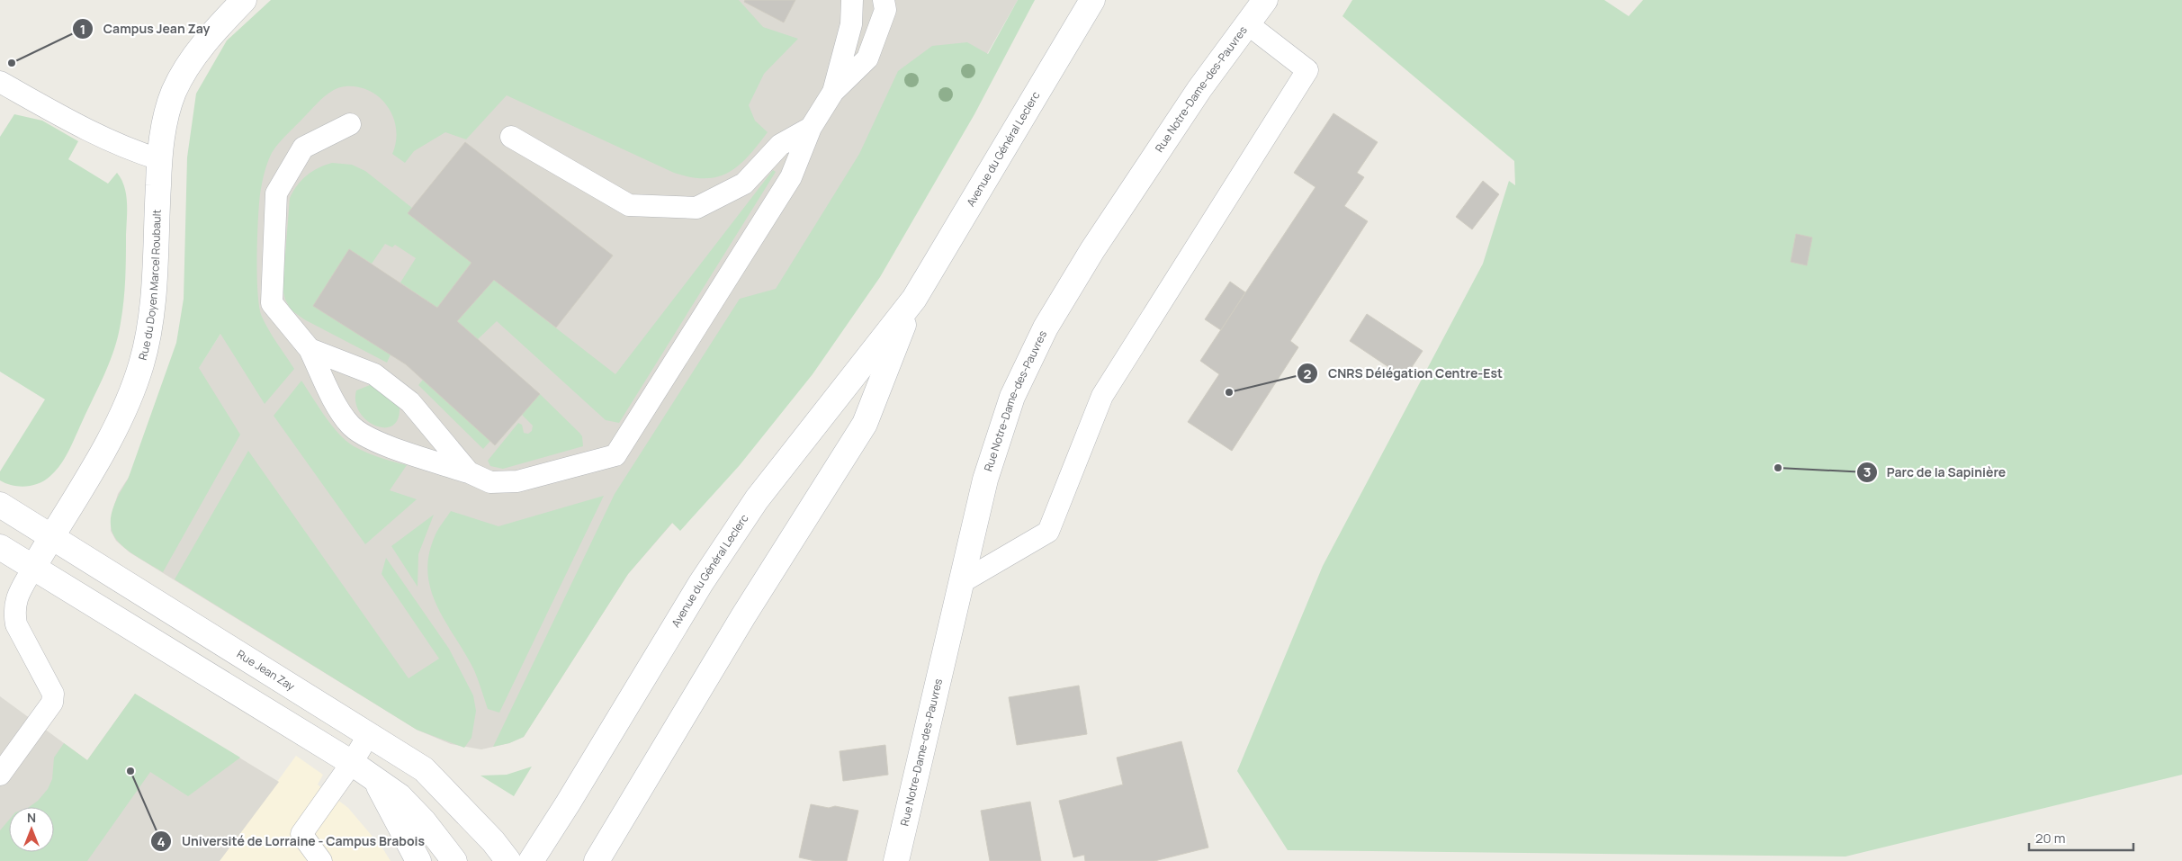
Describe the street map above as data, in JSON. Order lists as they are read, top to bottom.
{
  "streets": {
    "street": [
      "Rue Notre-Dame-des-Pauvres",
      "Avenue du Général Leclerc",
      "Rue du Doyen Marcel Roubault",
      "Rue Jean Zay"
    ]
  },
  "crossings": [
    ["Rue du Doyen Marcel Roubault", "Rue Jean Zay"]
  ],
  "places": [
    "Campus Jean Zay",
    "CNRS Délégation Centre-Est",
    "Parc de la Sapinière",
    "Université de Lorraine - Campus Brabois"
  ],
  "scale_bar": "20 m",
  "north": "top"
}
